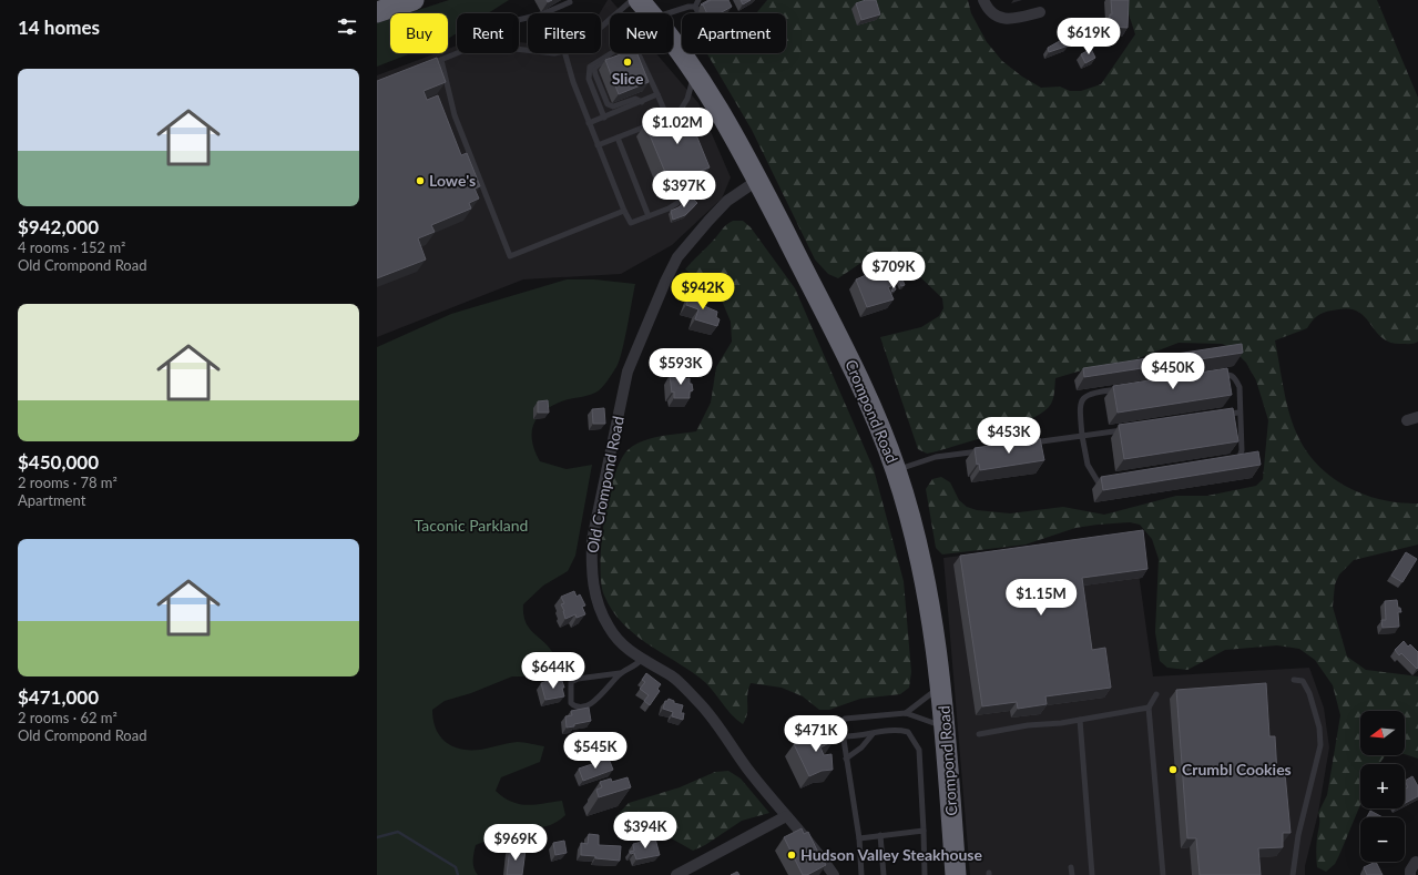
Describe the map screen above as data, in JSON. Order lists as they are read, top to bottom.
{
  "streets": {
    "highway": ["Crompond Road"],
    "street": ["Old Crompond Road"]
  },
  "crossings": [
    ["Crompond Road", "Old Crompond Road"]
  ],
  "parks": ["Taconic Parkland"],
  "places": [
    "Slice",
    "Lowe's",
    "Crumbl Cookies",
    "Hudson Valley Steakhouse"
  ],
  "north": "left",
  "page": {
    "heading": "14 homes",
    "chip": [
      "Buy",
      "Rent",
      "Filters",
      "New",
      "Apartment"
    ],
    "price": [
      "$619K",
      "$1.02M",
      "$397K",
      "$709K",
      "$942K",
      "$593K",
      "$450K",
      "$453K",
      "$1.15M",
      "$644K",
      "$471K",
      "$545K",
      "$394K",
      "$969K"
    ],
    "list": [
      {
        "name": "$942,000",
        "note": "4 rooms · 152 m² · Old Crompond Road"
      },
      {
        "name": "$450,000",
        "note": "2 rooms · 78 m² · Apartment"
      },
      {
        "name": "$471,000",
        "note": "2 rooms · 62 m² · Old Crompond Road"
      }
    ],
    "map_buttons": ["+", "−"]
  }
}
